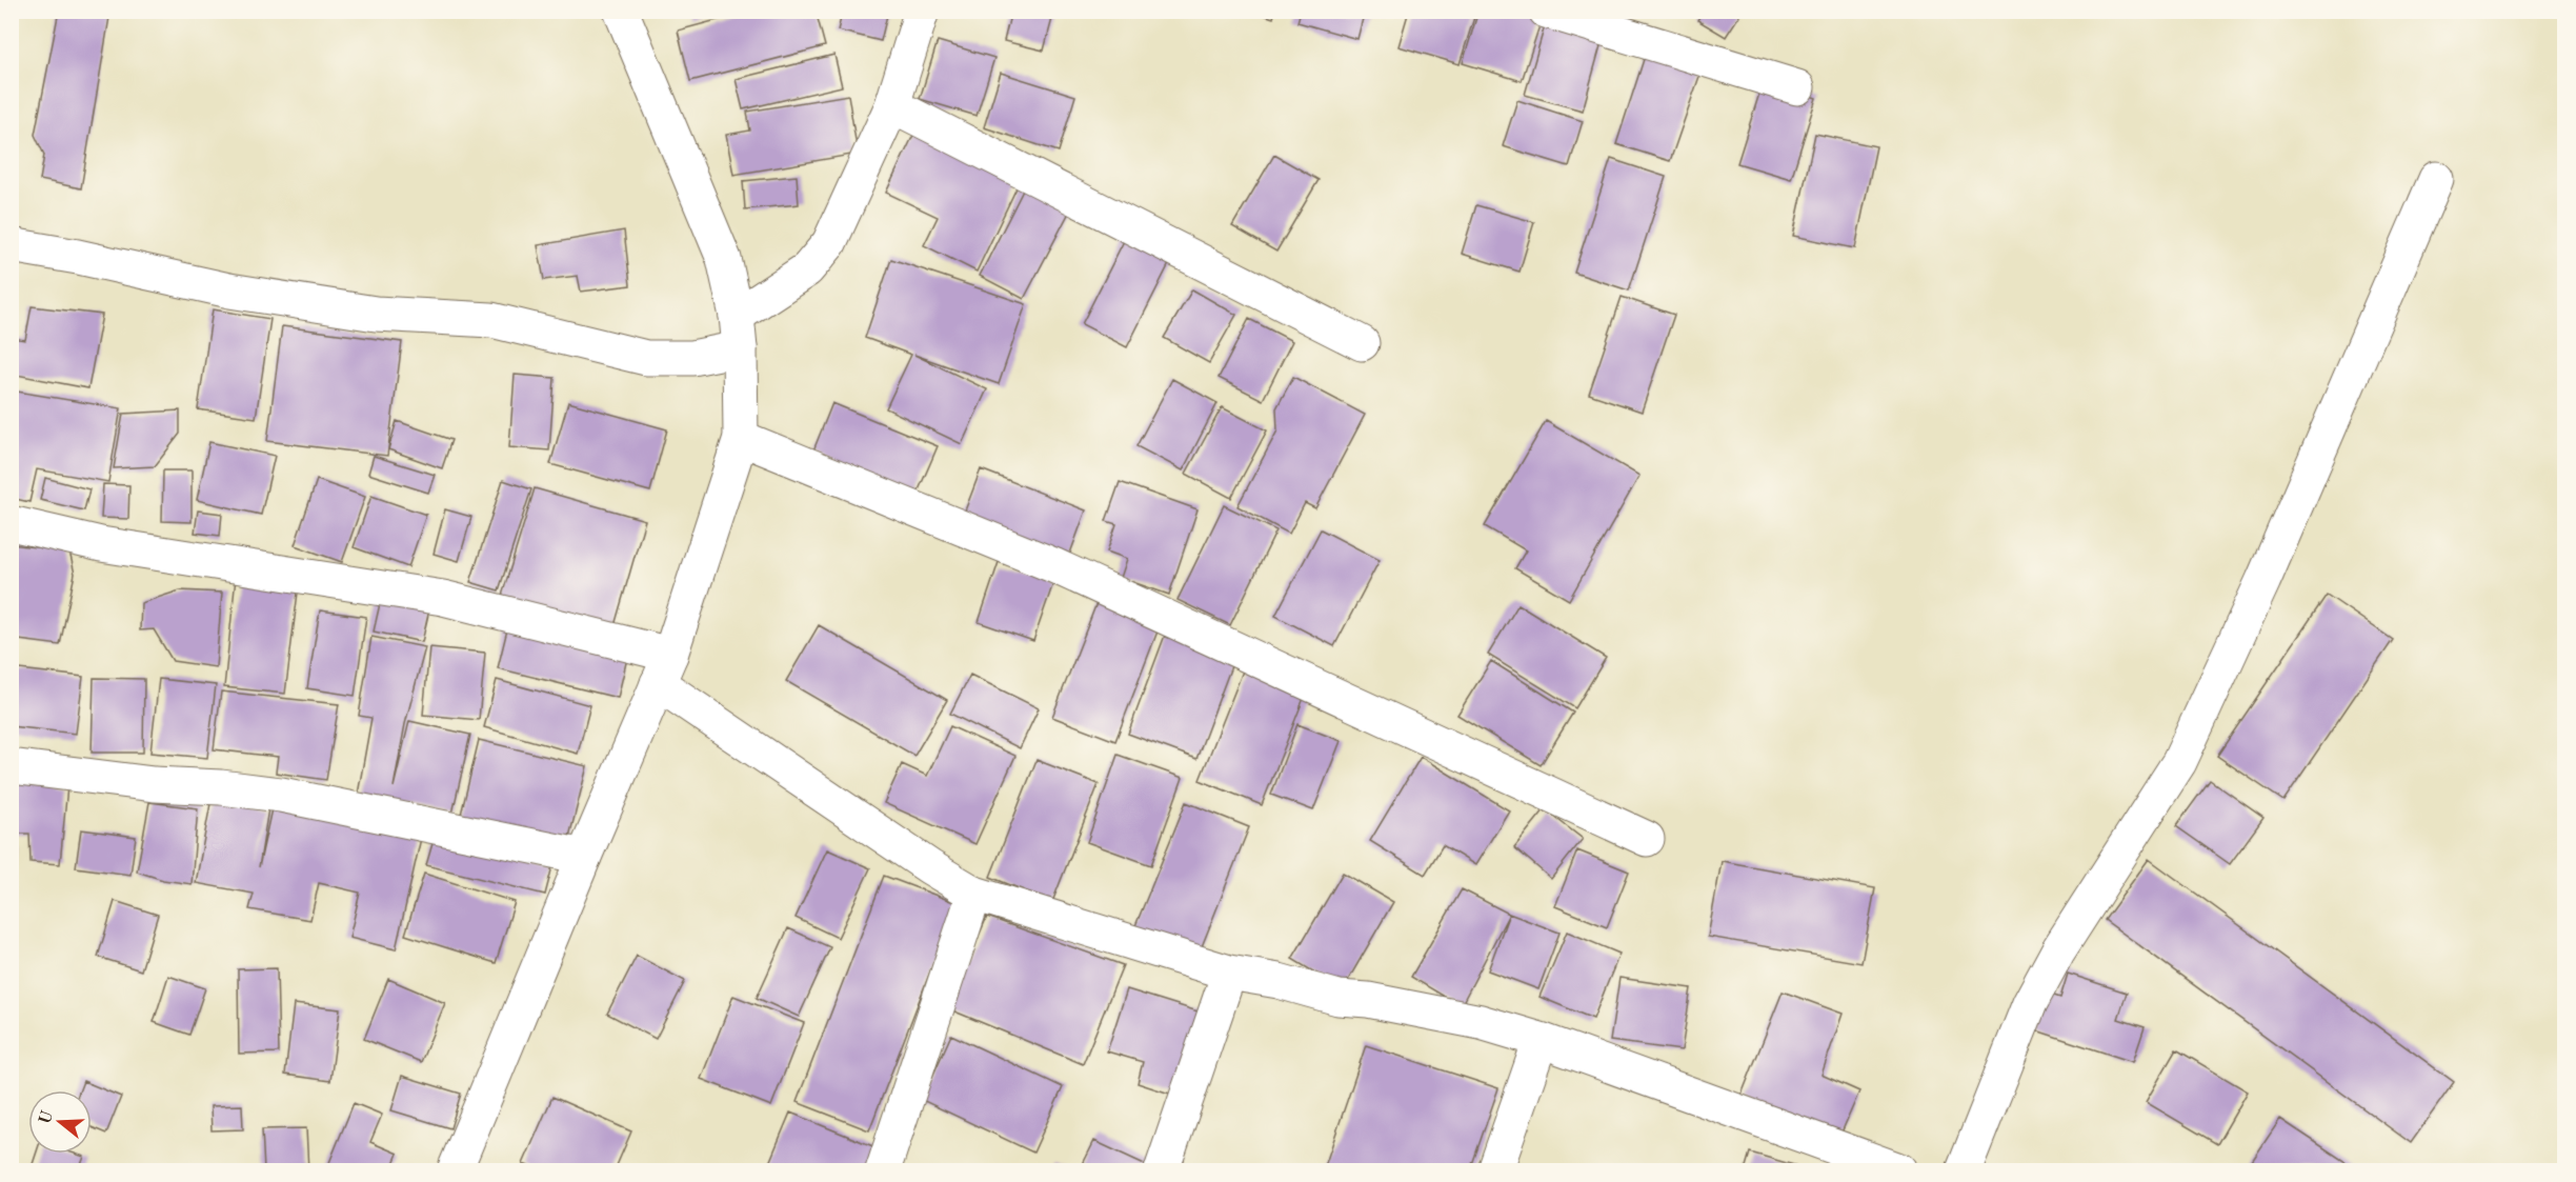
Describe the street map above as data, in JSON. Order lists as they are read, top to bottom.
{
  "north": "left"
}
